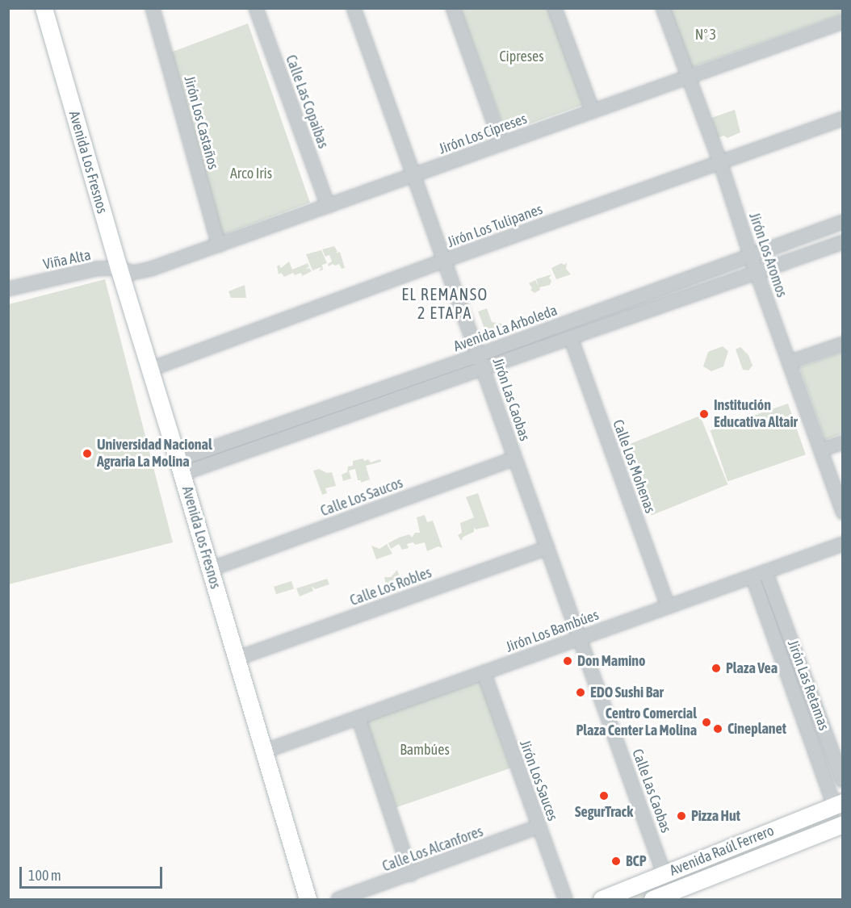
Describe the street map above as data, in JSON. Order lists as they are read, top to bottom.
{
  "streets": {
    "main road": ["Avenida Los Fresnos", "Avenida Raúl Ferrero"],
    "street": [
      "Calle Las Copaibas",
      "Jirón Los Castaños",
      "Jirón Los Cipreses",
      "Jirón Los Tulipanes",
      "Jirón Los Aromos",
      "Viña Alta",
      "Avenida La Arboleda",
      "Jirón Las Caobas",
      "Calle Los Mohenas",
      "Calle Los Saucos",
      "Calle Los Robles",
      "Jirón Los Bambúes",
      "Jirón Las Retamas",
      "Jirón Los Sauces",
      "Calle Las Caobas",
      "Calle Los Alcanfores"
    ]
  },
  "crossings": [
    ["Calle Las Copaibas", "Jirón Los Cipreses"],
    ["Jirón Los Castaños", "Jirón Los Cipreses"],
    ["Jirón Los Cipreses", "Avenida Los Fresnos"],
    ["Jirón Los Cipreses", "Jirón Los Aromos"],
    ["Jirón Los Cipreses", "Viña Alta"],
    ["Jirón Los Cipreses", "Jirón Las Caobas"],
    ["Avenida Los Fresnos", "Jirón Los Tulipanes"],
    ["Avenida Los Fresnos", "Viña Alta"],
    ["Avenida Los Fresnos", "Avenida La Arboleda"],
    ["Avenida Los Fresnos", "Calle Los Saucos"],
    ["Avenida Los Fresnos", "Calle Los Robles"],
    ["Avenida Los Fresnos", "Jirón Los Bambúes"],
    ["Jirón Los Tulipanes", "Jirón Los Aromos"],
    ["Jirón Los Tulipanes", "Jirón Las Caobas"],
    ["Jirón Los Aromos", "Avenida La Arboleda"],
    ["Avenida La Arboleda", "Jirón Las Caobas"],
    ["Jirón Las Caobas", "Calle Los Saucos"],
    ["Jirón Las Caobas", "Calle Los Robles"],
    ["Jirón Las Caobas", "Jirón Los Bambúes"],
    ["Jirón Las Caobas", "Calle Las Caobas"],
    ["Calle Los Mohenas", "Jirón Los Bambúes"],
    ["Jirón Los Bambúes", "Jirón Las Retamas"],
    ["Jirón Los Bambúes", "Jirón Los Sauces"],
    ["Jirón Los Bambúes", "Calle Las Caobas"],
    ["Jirón Las Retamas", "Avenida Raúl Ferrero"],
    ["Jirón Los Sauces", "Calle Los Alcanfores"],
    ["Calle Las Caobas", "Avenida Raúl Ferrero"]
  ],
  "districts": ["EL REMANSO 2 ETAPA"],
  "parks": [
    "Nº 3",
    "Cipreses",
    "Arco Iris",
    "Bambúes"
  ],
  "places": [
    "Institución Educativa Altair",
    "Universidad Nacional Agraria La Molina",
    "Don Mamino",
    "Plaza Vea",
    "EDO Sushi Bar",
    "Centro Comercial Plaza Center La Molina",
    "Cineplanet",
    "SegurTrack",
    "Pizza Hut",
    "BCP"
  ],
  "scale_bar": "100 m"
}
